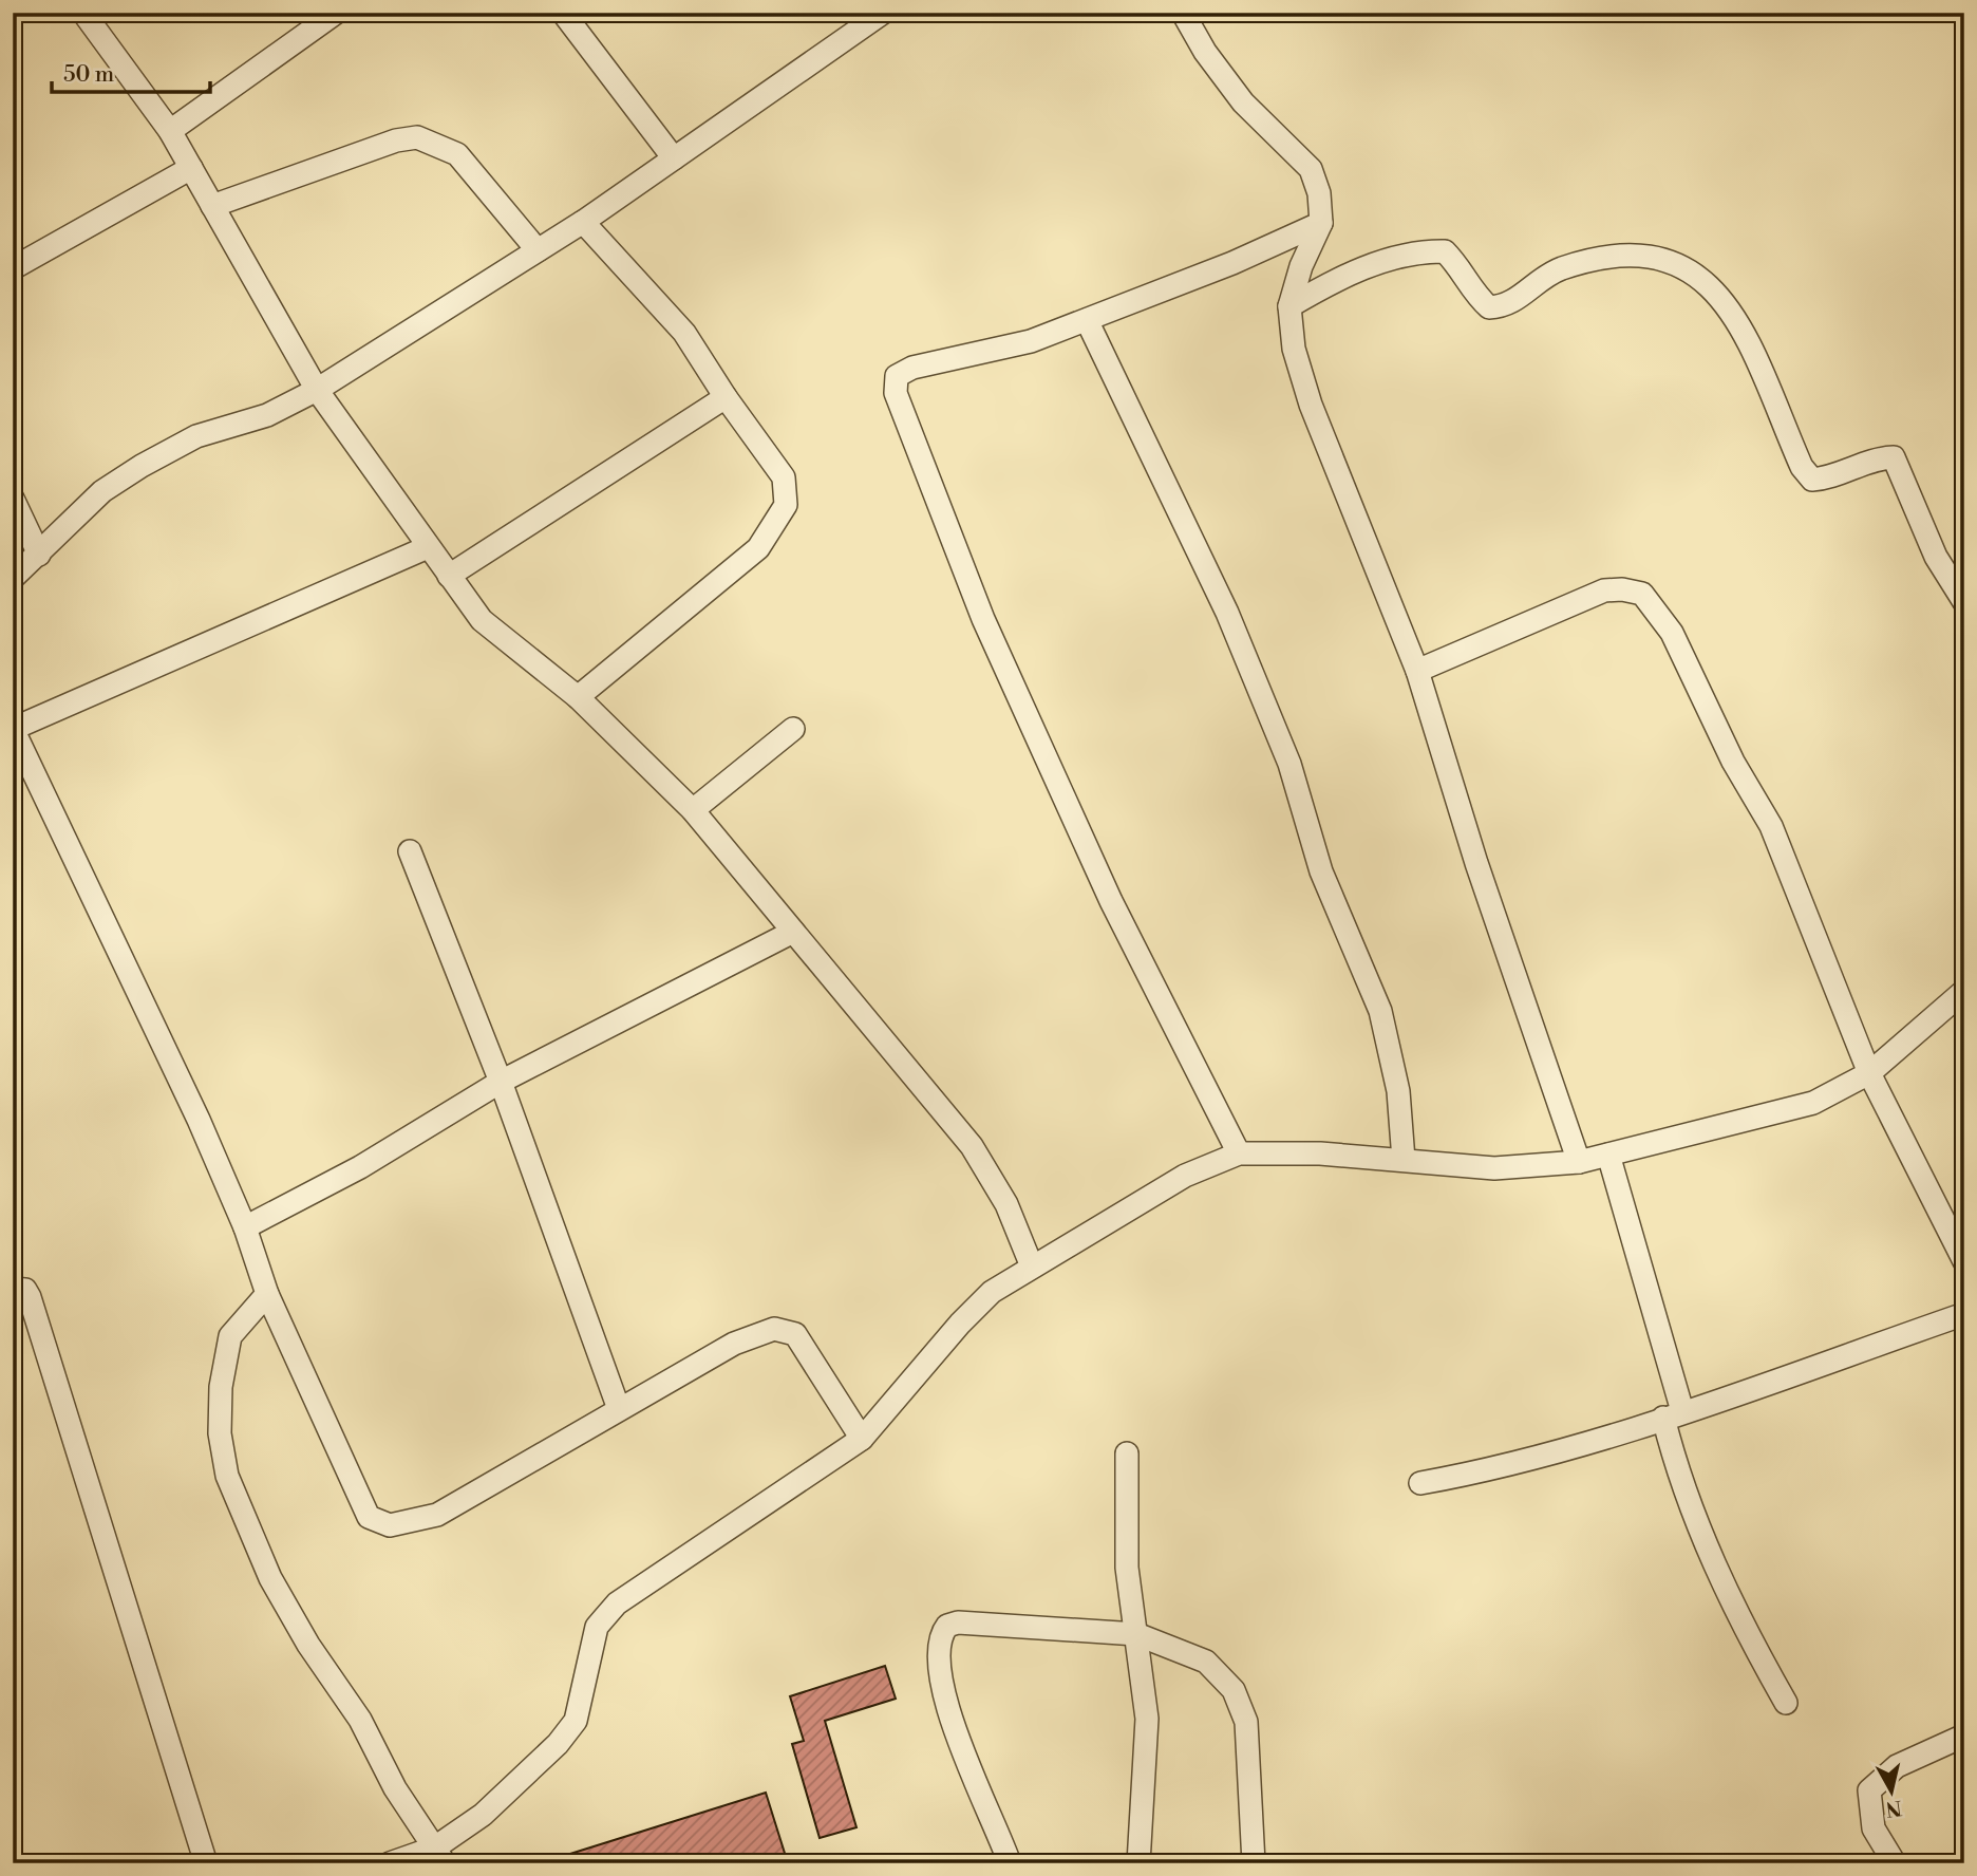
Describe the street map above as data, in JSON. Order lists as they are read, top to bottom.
{
  "scale_bar": "50 m",
  "north": "bottom"
}
